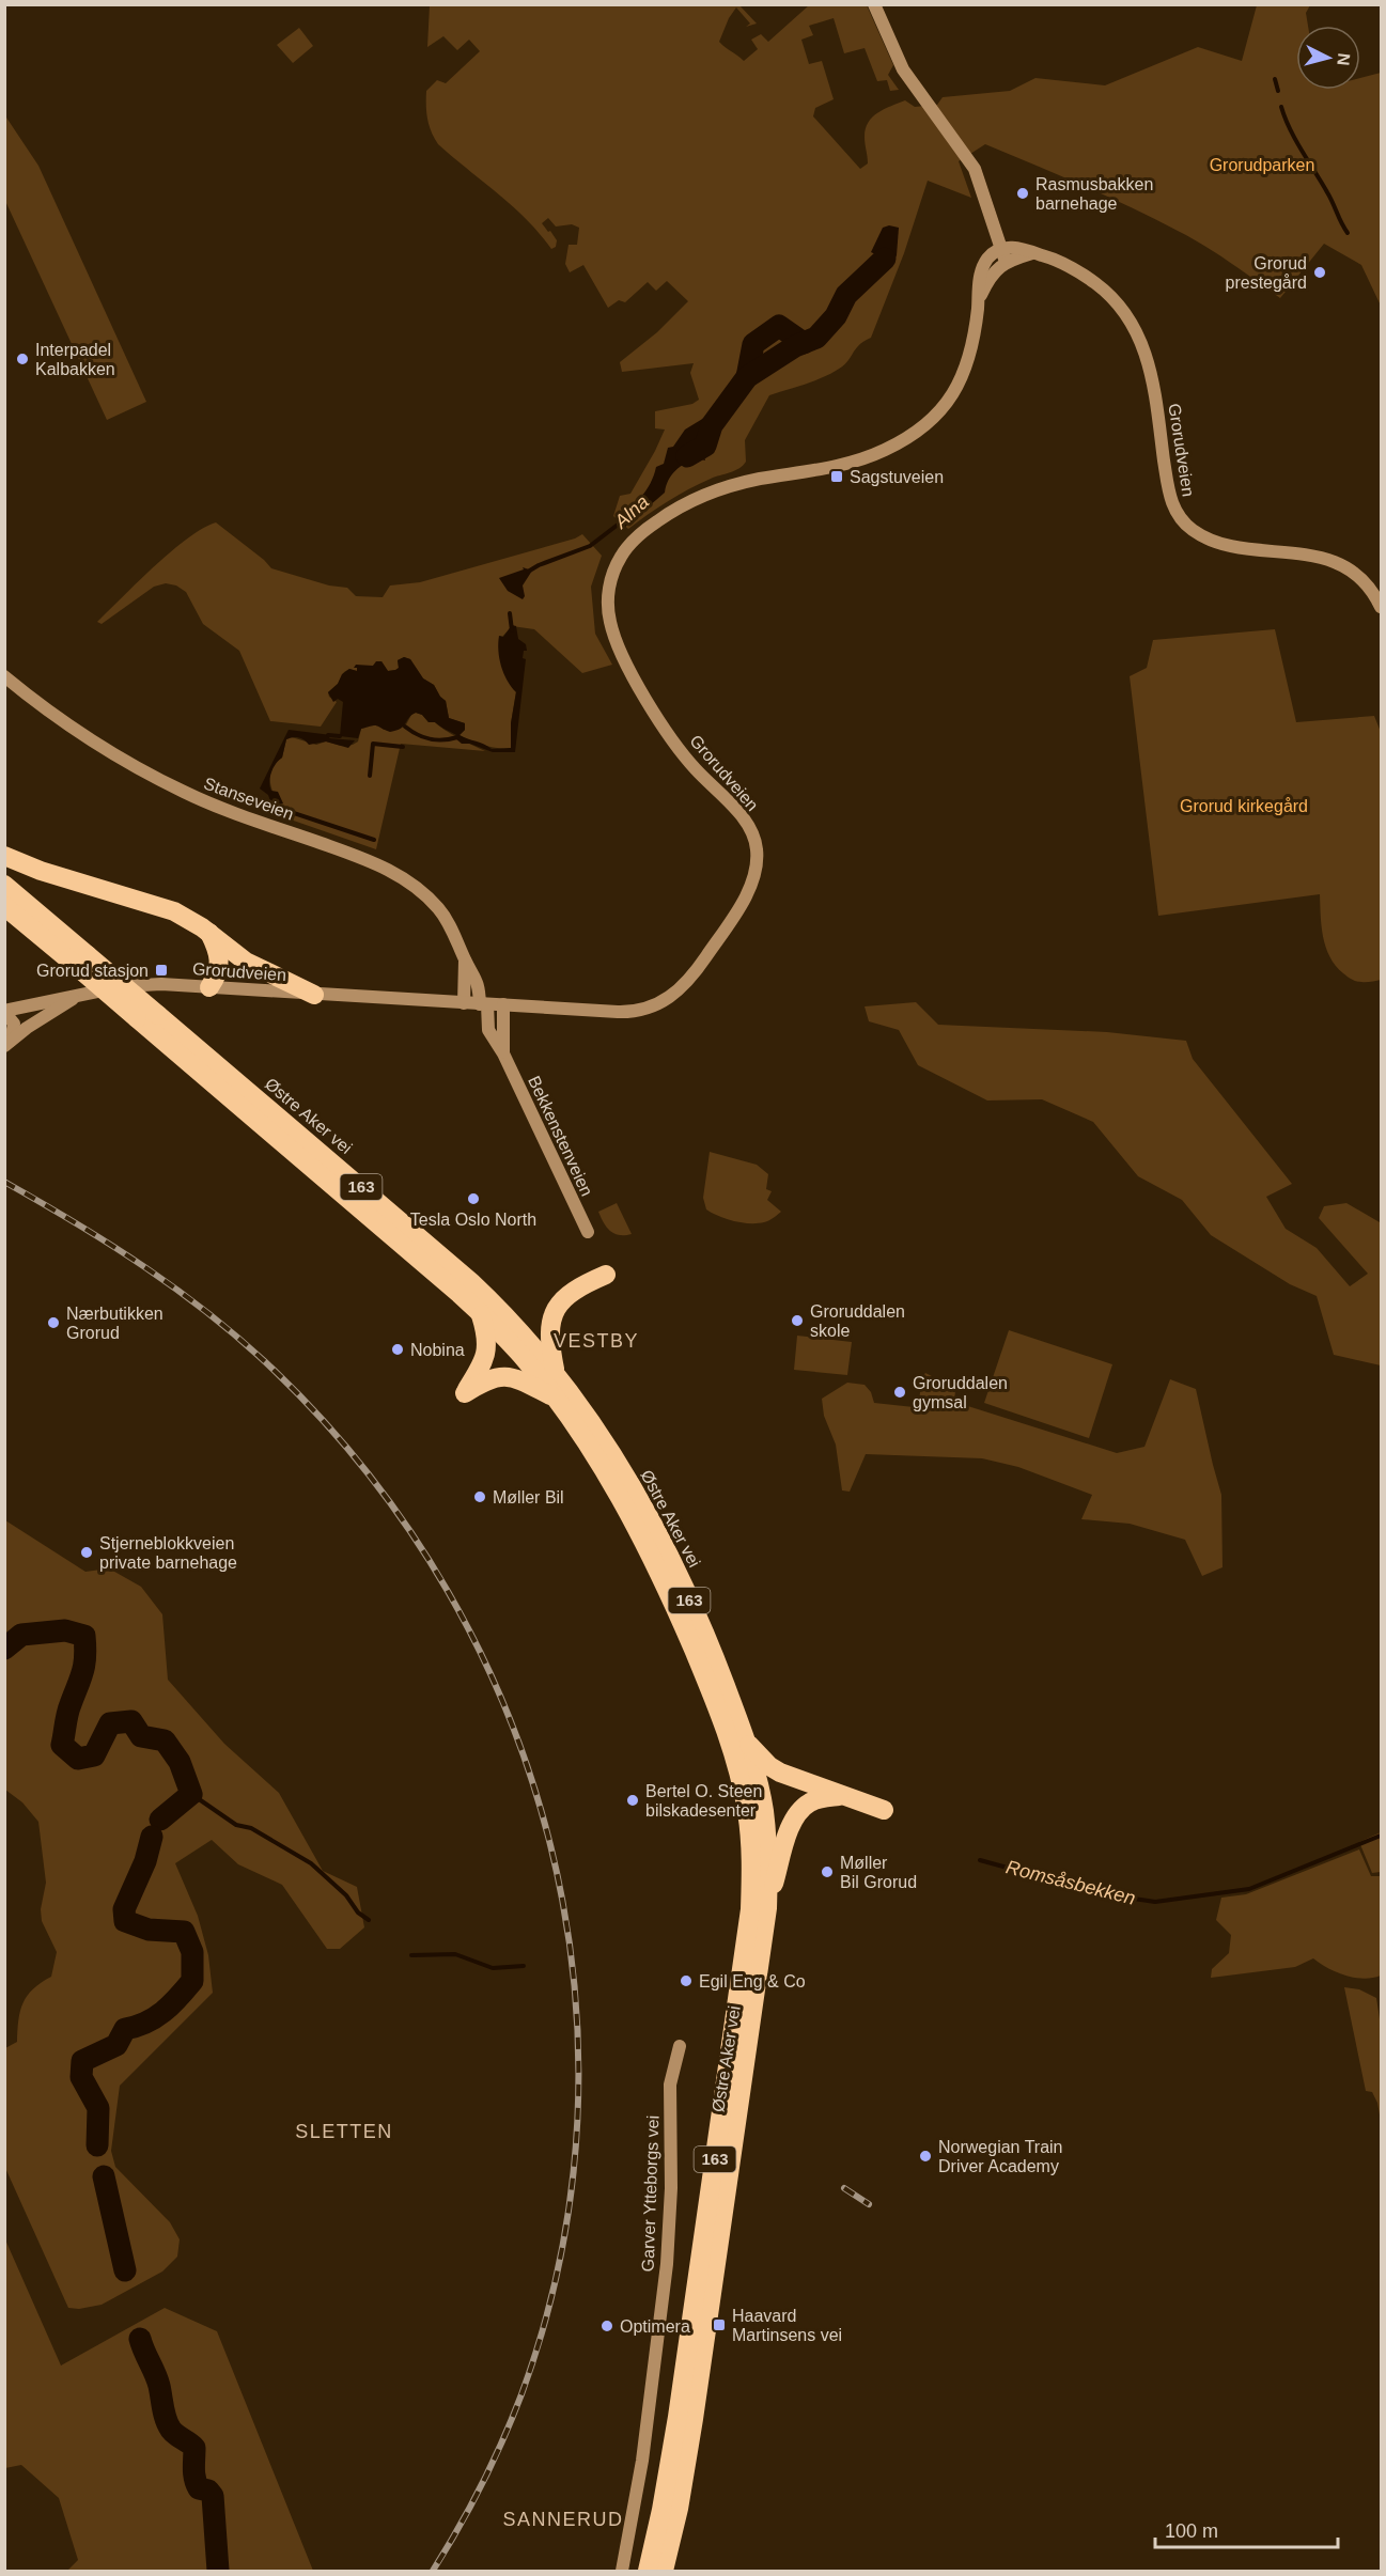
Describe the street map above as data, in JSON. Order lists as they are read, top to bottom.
{
  "streets": {
    "highway": ["Østre Aker vei", "163"],
    "street": [
      "Grorudveien",
      "Stanseveien",
      "Bekkenstenveien",
      "Garver Ytteborgs vei"
    ]
  },
  "crossings": [
    ["Grorudveien", "Stanseveien"],
    ["Grorudveien", "Bekkenstenveien"],
    ["Stanseveien", "Bekkenstenveien"]
  ],
  "districts": ["VESTBY", "SLETTEN", "SANNERUD"],
  "water": ["Alna", "Romsåsbekken"],
  "parks": ["Grorudparken", "Grorud kirkegård"],
  "places": {
    "other": [
      "Rasmusbakken barnehage",
      "Grorud prestegård",
      "Interpadel Kalbakken",
      "Tesla Oslo North",
      "Groruddalen skole",
      "Nærbutikken Grorud",
      "Nobina",
      "Groruddalen gymsal",
      "Møller Bil",
      "Stjerneblokkveien private barnehage",
      "Bertel O. Steen bilskadesenter",
      "Møller Bil Grorud",
      "Egil Eng & Co",
      "Norwegian Train Driver Academy",
      "Optimera"
    ],
    "transit": ["Sagstuveien", "Grorud stasjon", "Haavard Martinsens vei"]
  },
  "scale_bar": "100 m",
  "north": "right"
}
